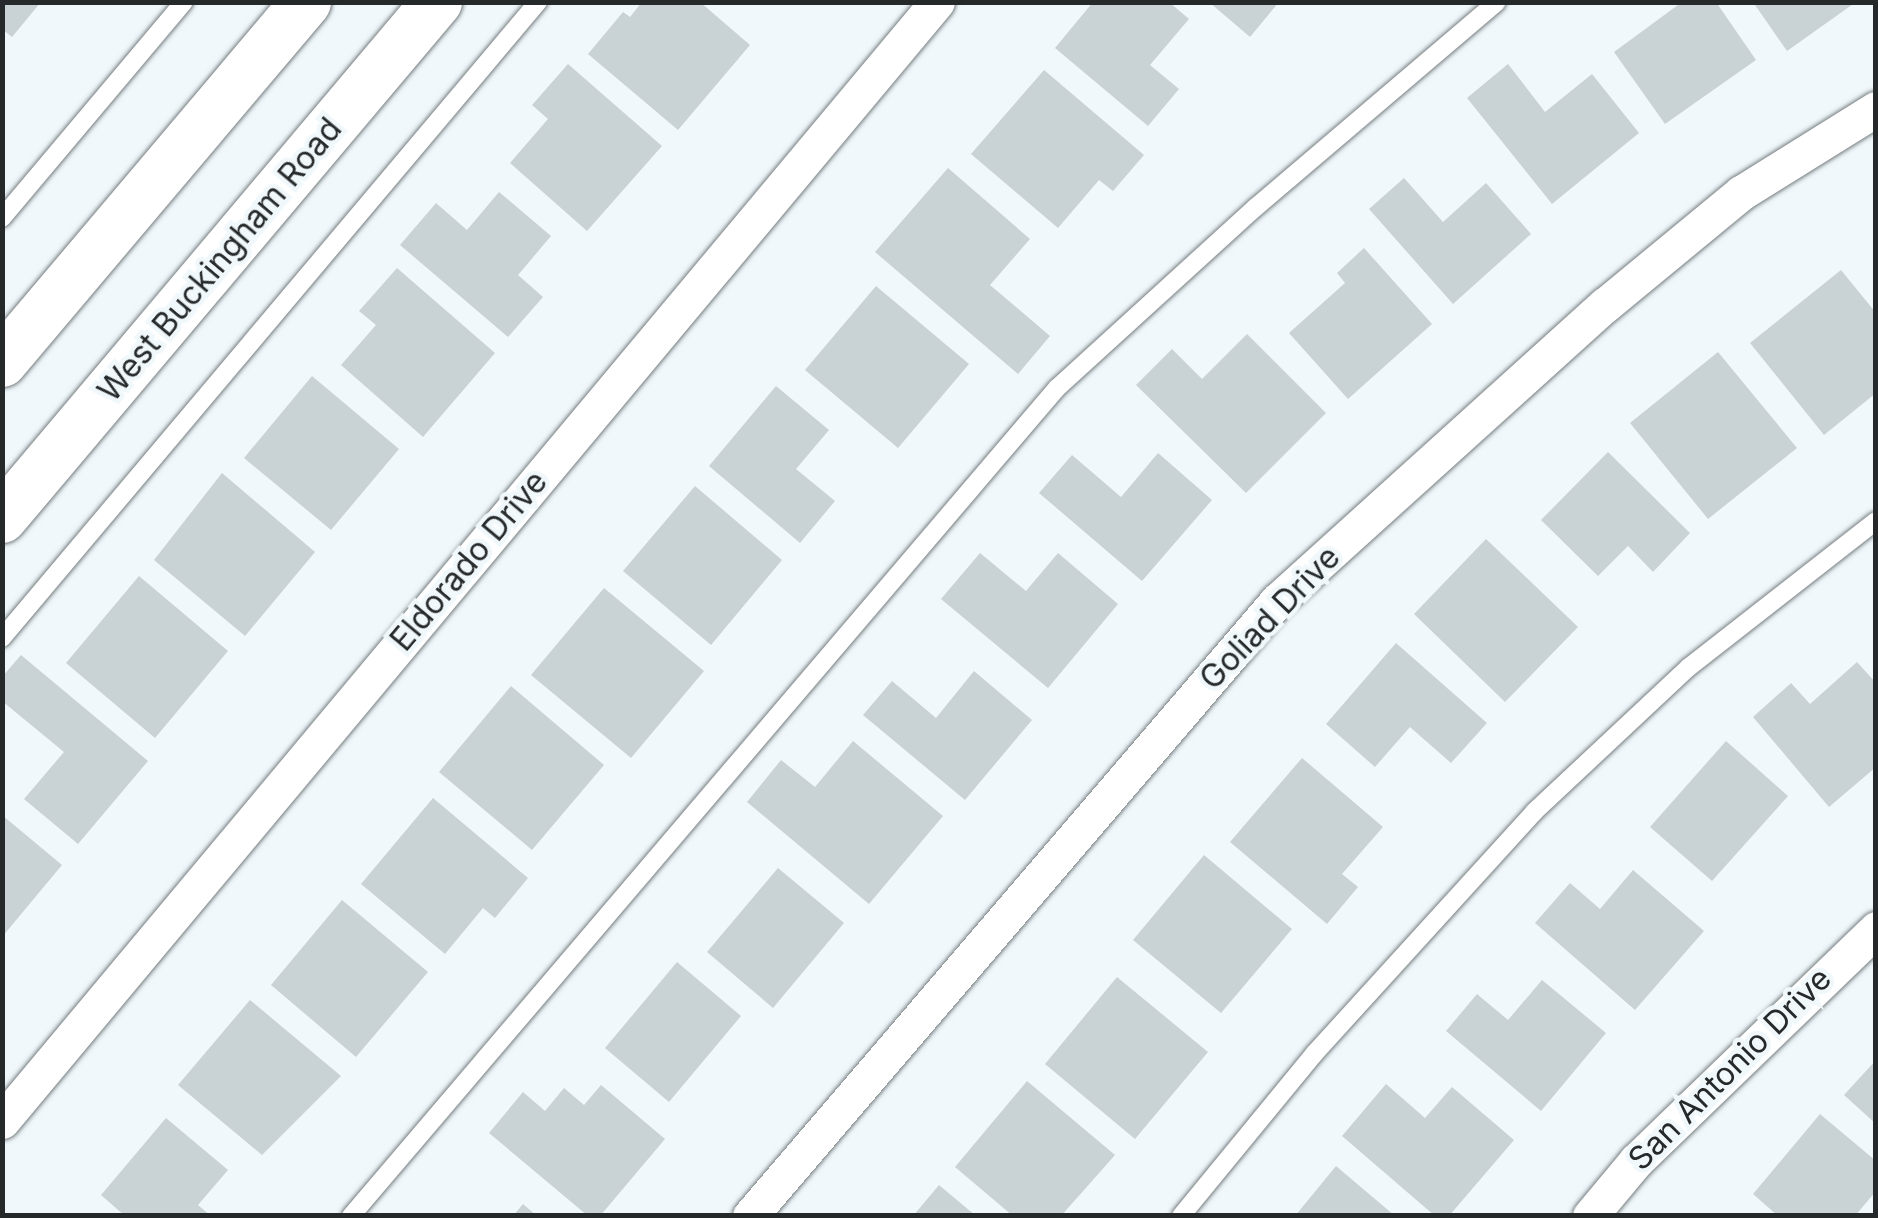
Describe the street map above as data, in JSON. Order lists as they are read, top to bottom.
{
  "streets": {
    "main road": ["West Buckingham Road"],
    "street": ["Eldorado Drive", "Goliad Drive", "San Antonio Drive"]
  }
}
